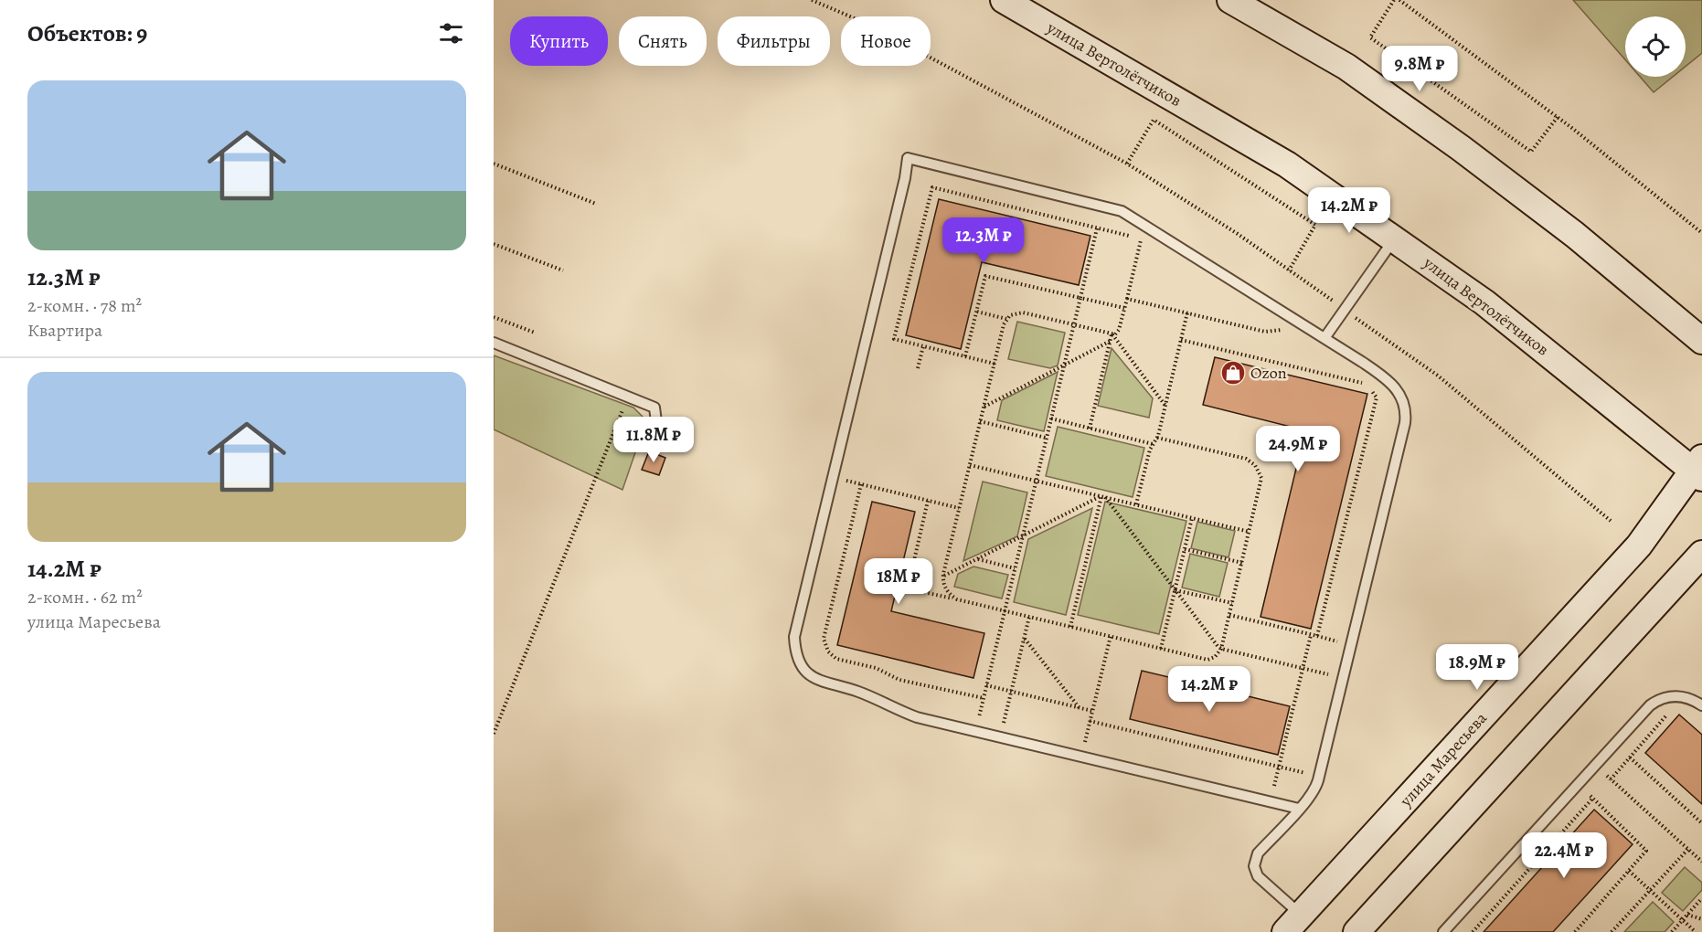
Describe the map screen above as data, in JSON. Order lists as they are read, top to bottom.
{
  "streets": {
    "street": ["улица Вертолётчиков", "улица Маресьева"]
  },
  "crossings": [
    ["улица Вертолётчиков", "улица Маресьева"]
  ],
  "places": {
    "shop": ["Ozon"]
  },
  "page": {
    "heading": "Объектов: 9",
    "chip": [
      "Купить",
      "Снять",
      "Фильтры",
      "Новое"
    ],
    "price": [
      "9.8M ₽",
      "14.2M ₽",
      "12.3M ₽",
      "11.8M ₽",
      "24.9M ₽",
      "18M ₽",
      "18.9M ₽",
      "14.2M ₽",
      "22.4M ₽"
    ],
    "list": [
      {
        "name": "12.3M ₽",
        "note": "2-комн. · 78 m² · Квартира"
      },
      {
        "name": "14.2M ₽",
        "note": "2-комн. · 62 m² · улица Маресьева"
      }
    ]
  }
}
